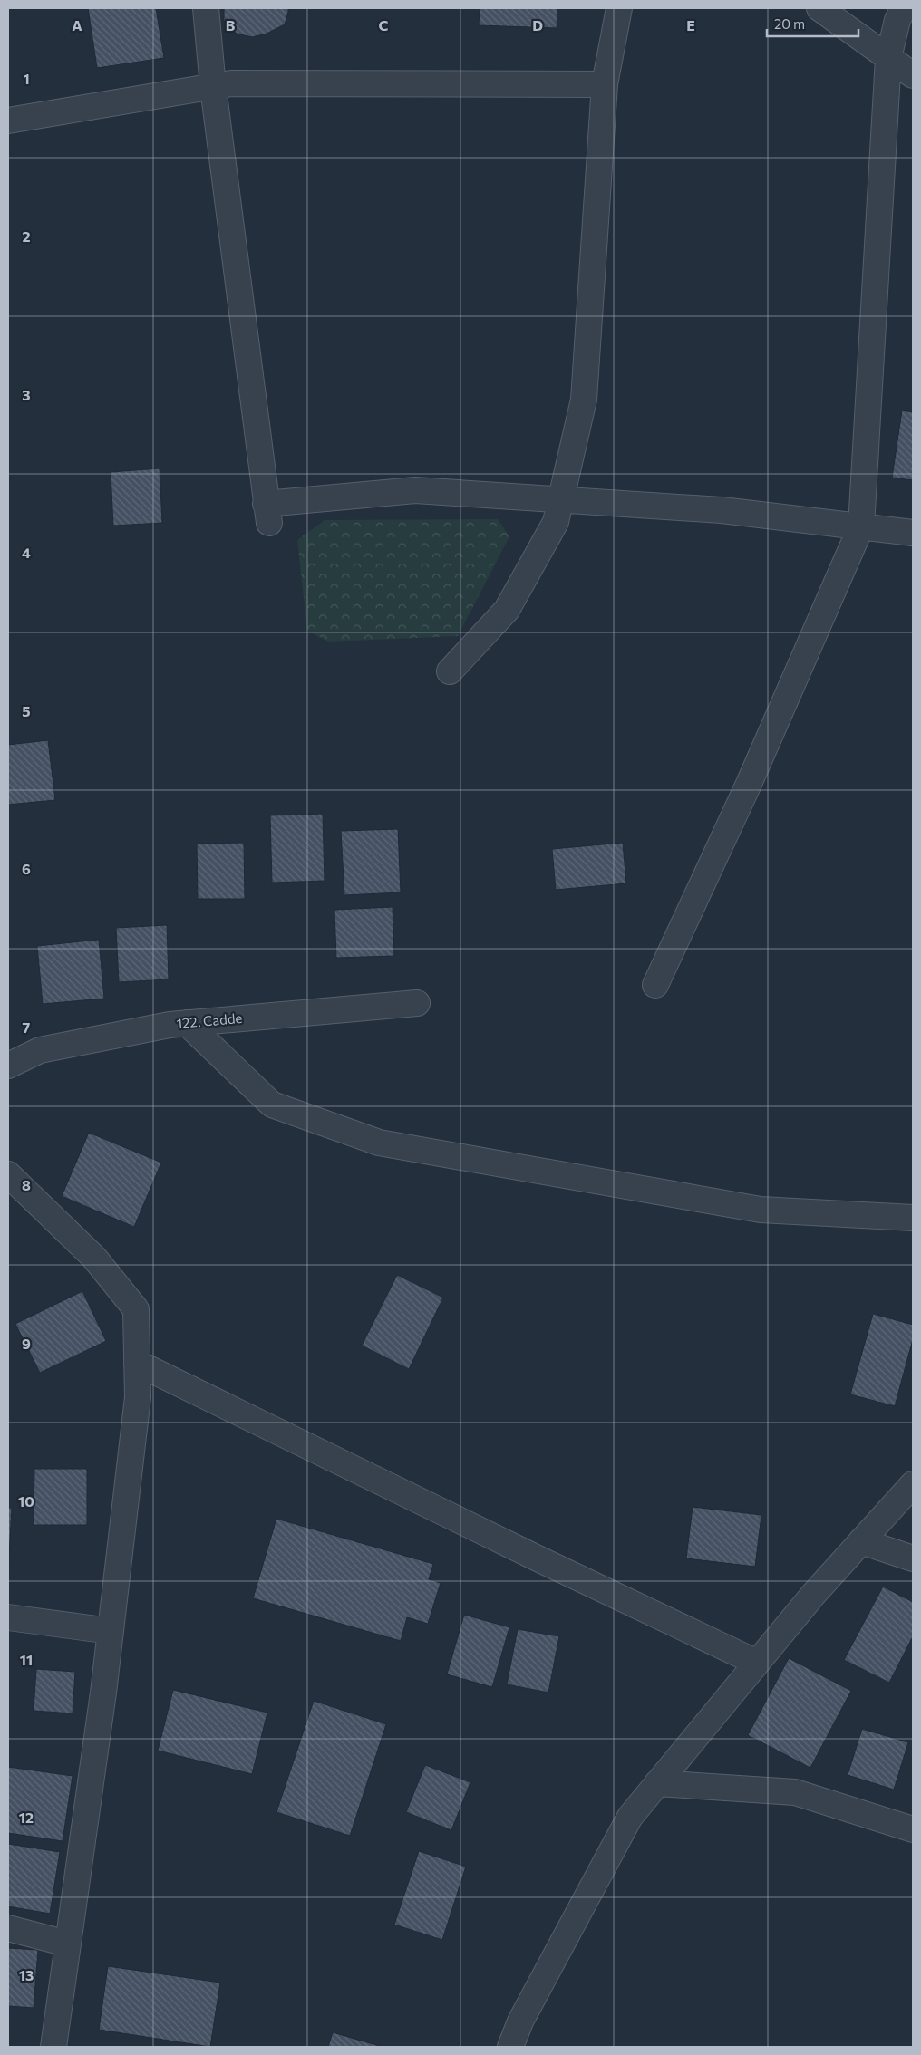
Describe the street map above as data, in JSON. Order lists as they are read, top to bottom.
{
  "streets": {
    "street": ["122. Cadde"]
  },
  "scale_bar": "20 m",
  "grid": {
    "columns": [
      "A",
      "B",
      "C",
      "D",
      "E"
    ],
    "rows": [
      "1",
      "2",
      "3",
      "4",
      "5",
      "6",
      "7",
      "8",
      "9",
      "10",
      "11",
      "12",
      "13"
    ]
  }
}
